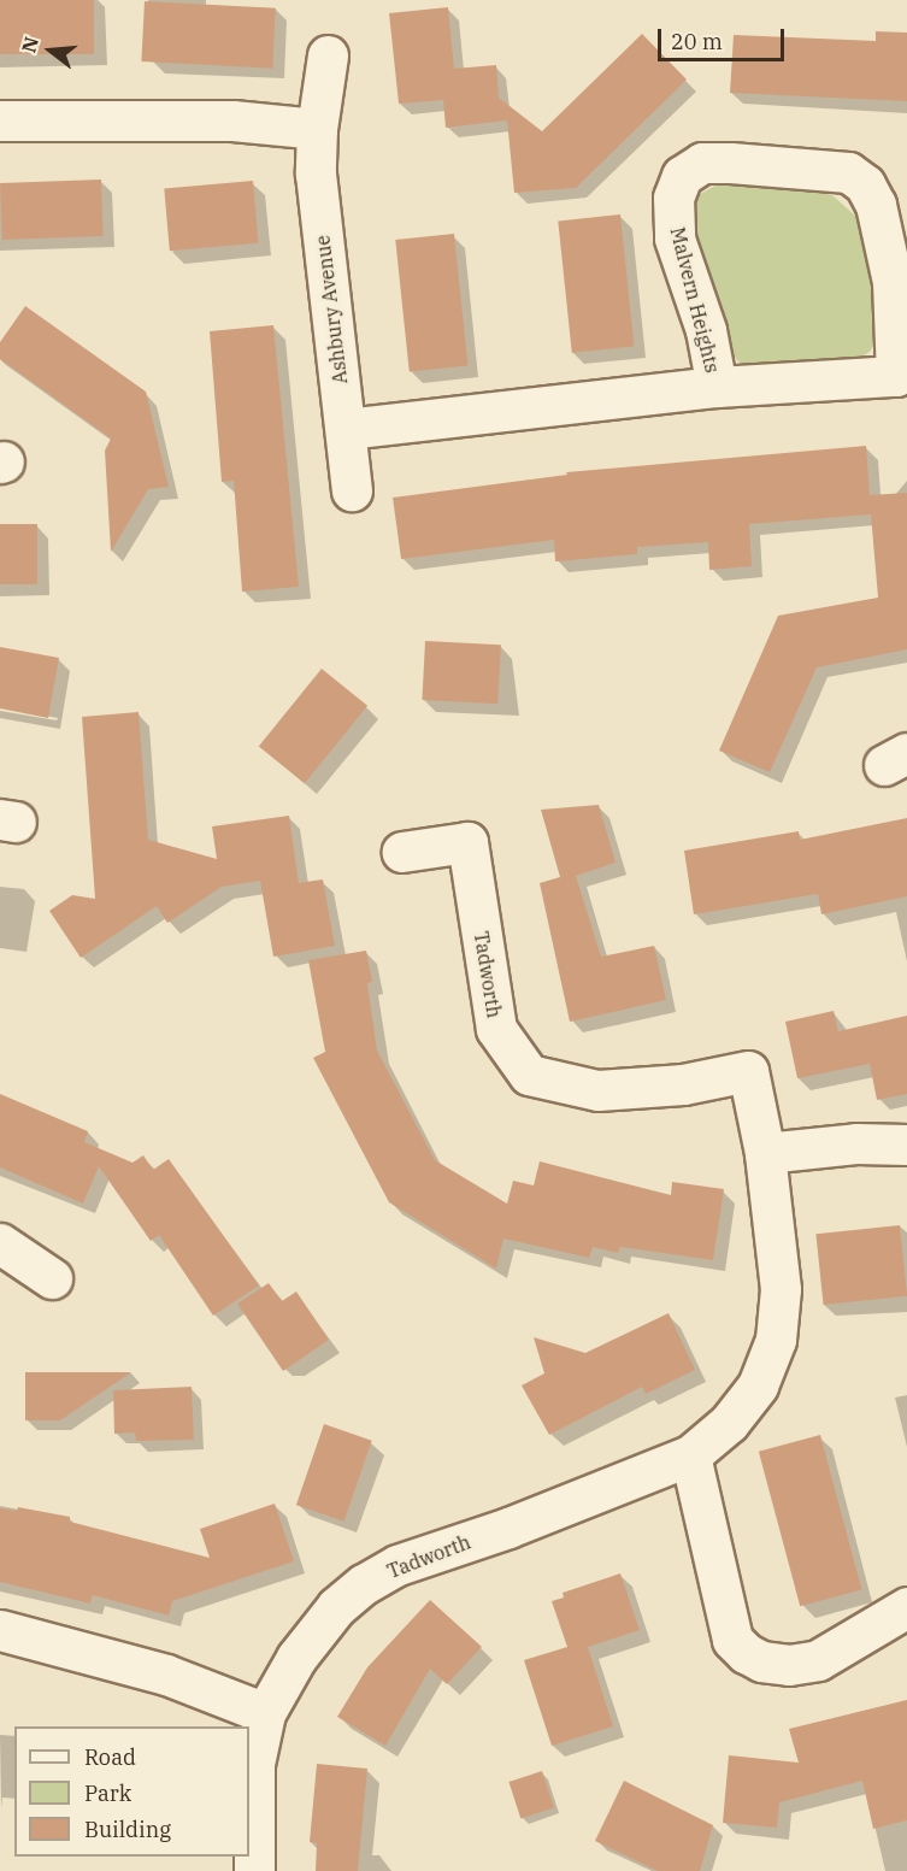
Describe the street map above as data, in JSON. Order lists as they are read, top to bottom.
{
  "streets": {
    "street": ["Malvern Heights", "Ashbury Avenue", "Tadworth"]
  },
  "crossings": [
    ["Malvern Heights", "Ashbury Avenue"]
  ],
  "legend": ["Road", "Park", "Building"],
  "scale_bar": "20 m",
  "north": "left"
}
